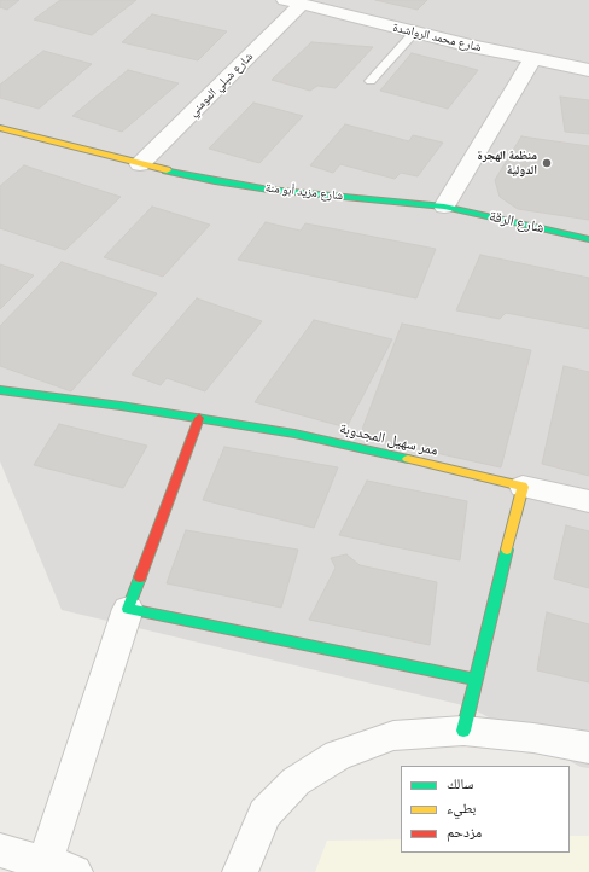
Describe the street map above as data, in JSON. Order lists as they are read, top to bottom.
{
  "streets": {
    "street": [
      "شارع محمد الرواشدة",
      "شارع شبلي المومني",
      "شارع مزيد أبو منة",
      "شارع الرقة",
      "ممر سهيل المجدوبة"
    ]
  },
  "crossings": [
    ["شارع محمد الرواشدة", "شارع شبلي المومني"],
    ["شارع شبلي المومني", "شارع مزيد أبو منة"],
    ["شارع مزيد أبو منة", "شارع الرقة"]
  ],
  "places": ["منظمة الهجرة الدولية"],
  "legend": ["سالك", "بطيء", "مزدحم"]
}
